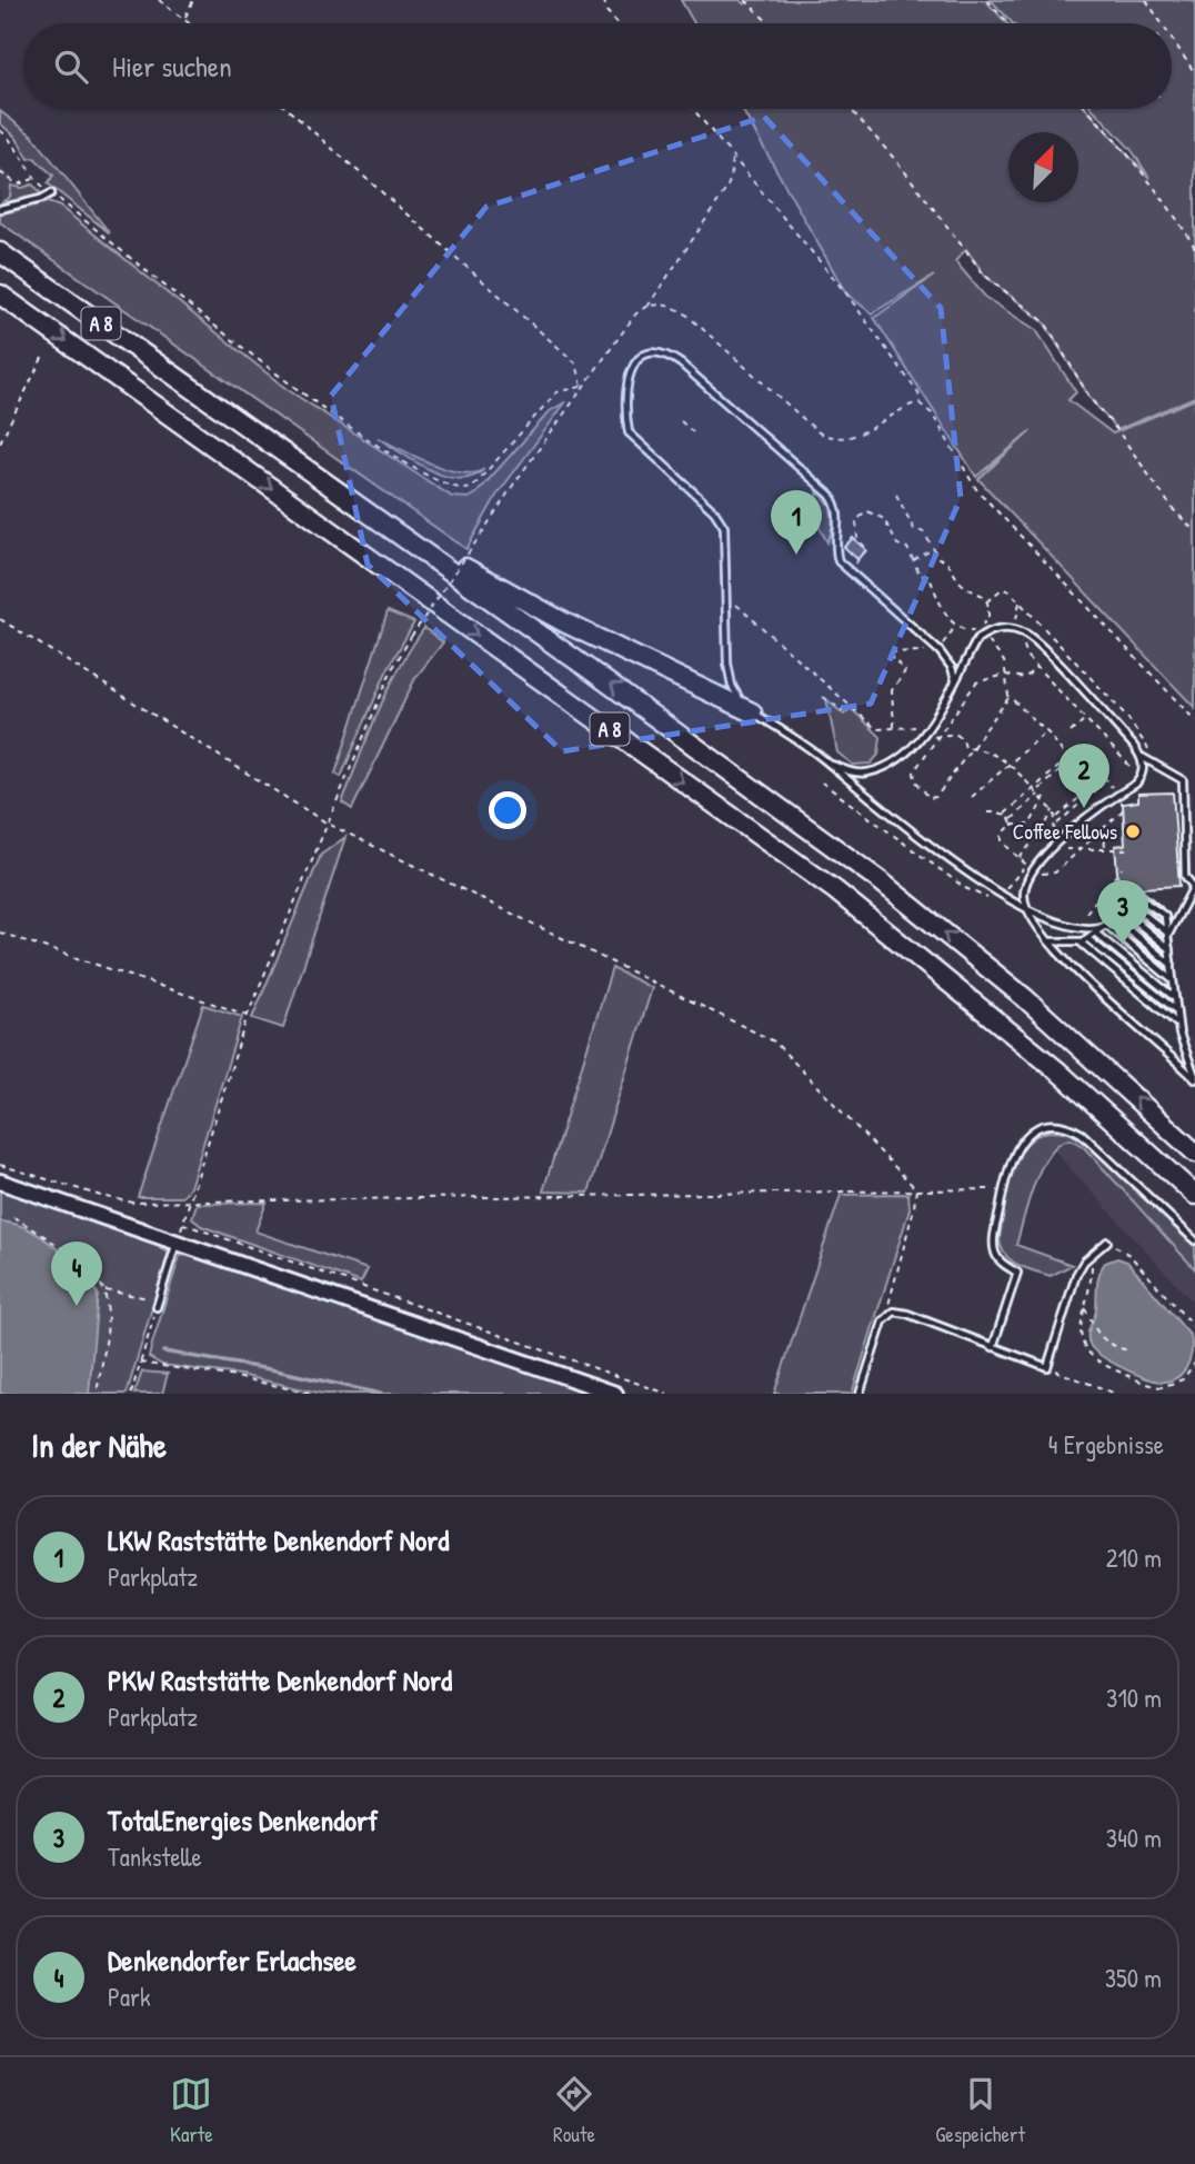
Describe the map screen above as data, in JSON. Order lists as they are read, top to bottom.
{
  "streets": {
    "highway": ["A 8"]
  },
  "places": ["Coffee Fellows"],
  "north": "top right",
  "page": {
    "search": "Hier suchen",
    "pins": [
      "1",
      "2",
      "3",
      "4"
    ],
    "heading": ["In der Nähe", "4 Ergebnisse"],
    "list": [
      {
        "mark": "1",
        "name": "LKW Raststätte Denkendorf Nord",
        "note": "Parkplatz",
        "value": "210 m"
      },
      {
        "mark": "2",
        "name": "PKW Raststätte Denkendorf Nord",
        "note": "Parkplatz",
        "value": "310 m"
      },
      {
        "mark": "3",
        "name": "TotalEnergies Denkendorf",
        "note": "Tankstelle",
        "value": "340 m"
      },
      {
        "mark": "4",
        "name": "Denkendorfer Erlachsee",
        "note": "Park",
        "value": "350 m"
      }
    ],
    "nav": ["Karte", "Route", "Gespeichert"]
  }
}
